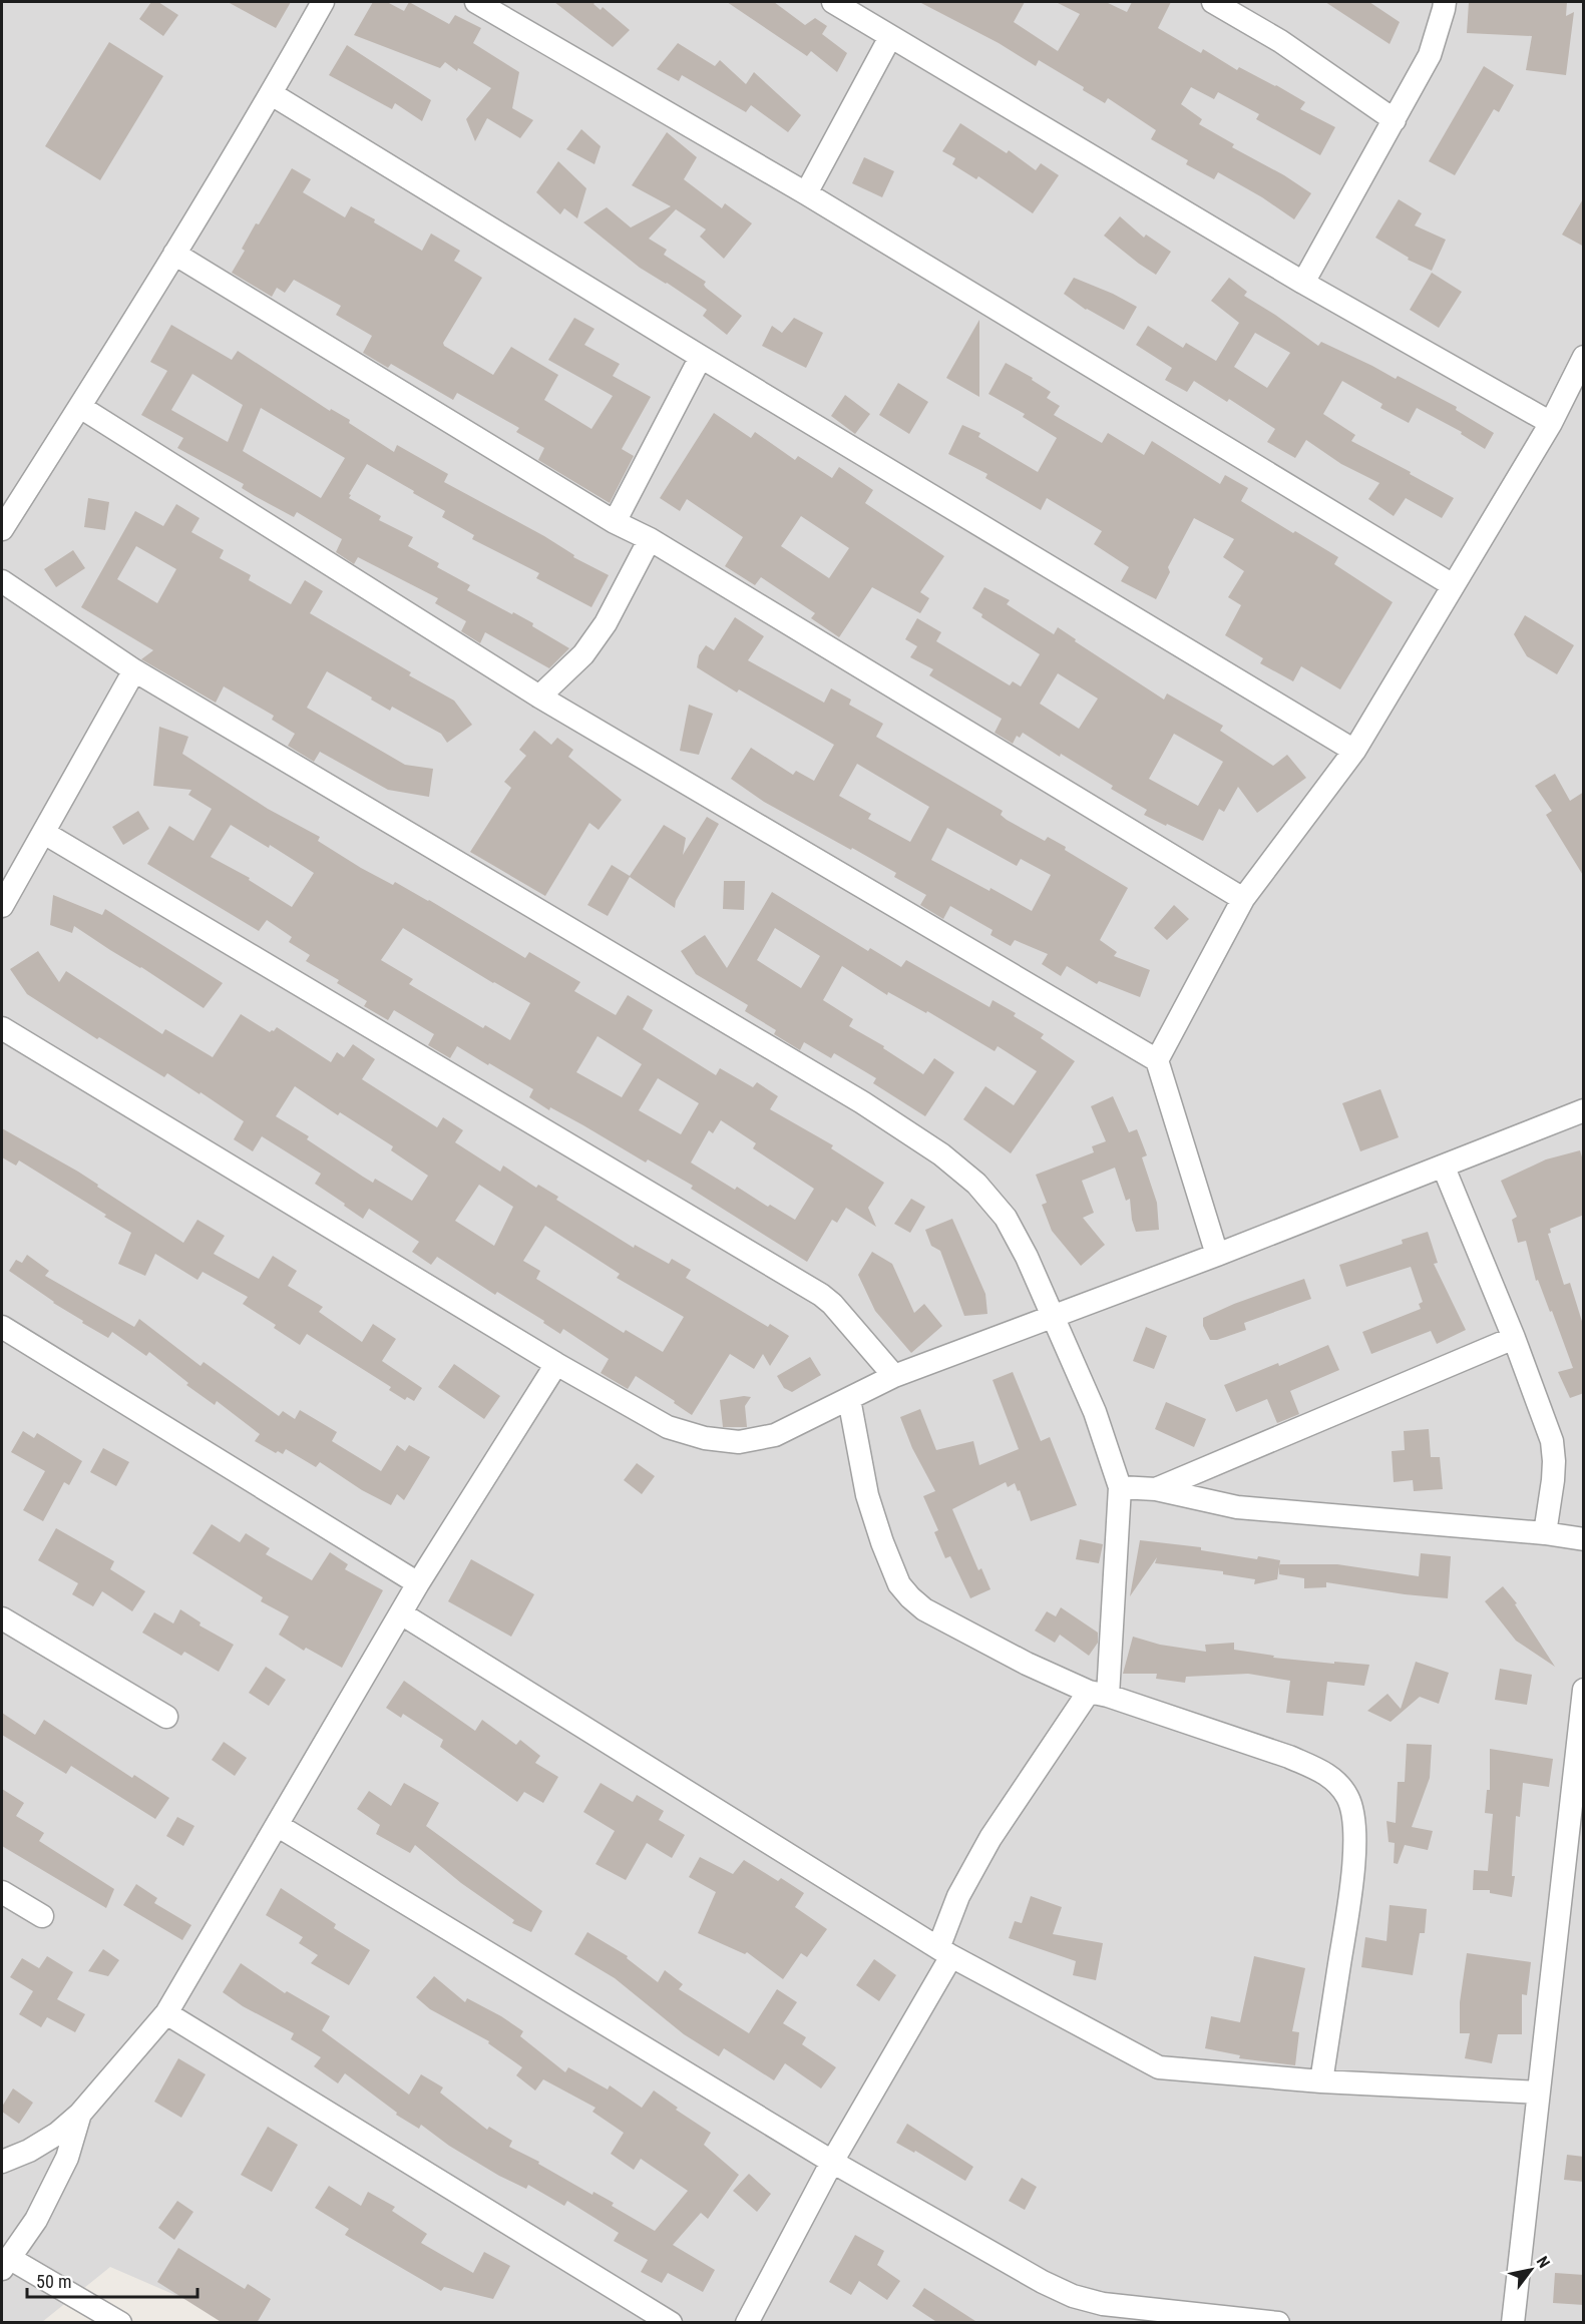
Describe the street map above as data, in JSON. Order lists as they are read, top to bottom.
{
  "scale_bar": "50 m",
  "north": "top right"
}
